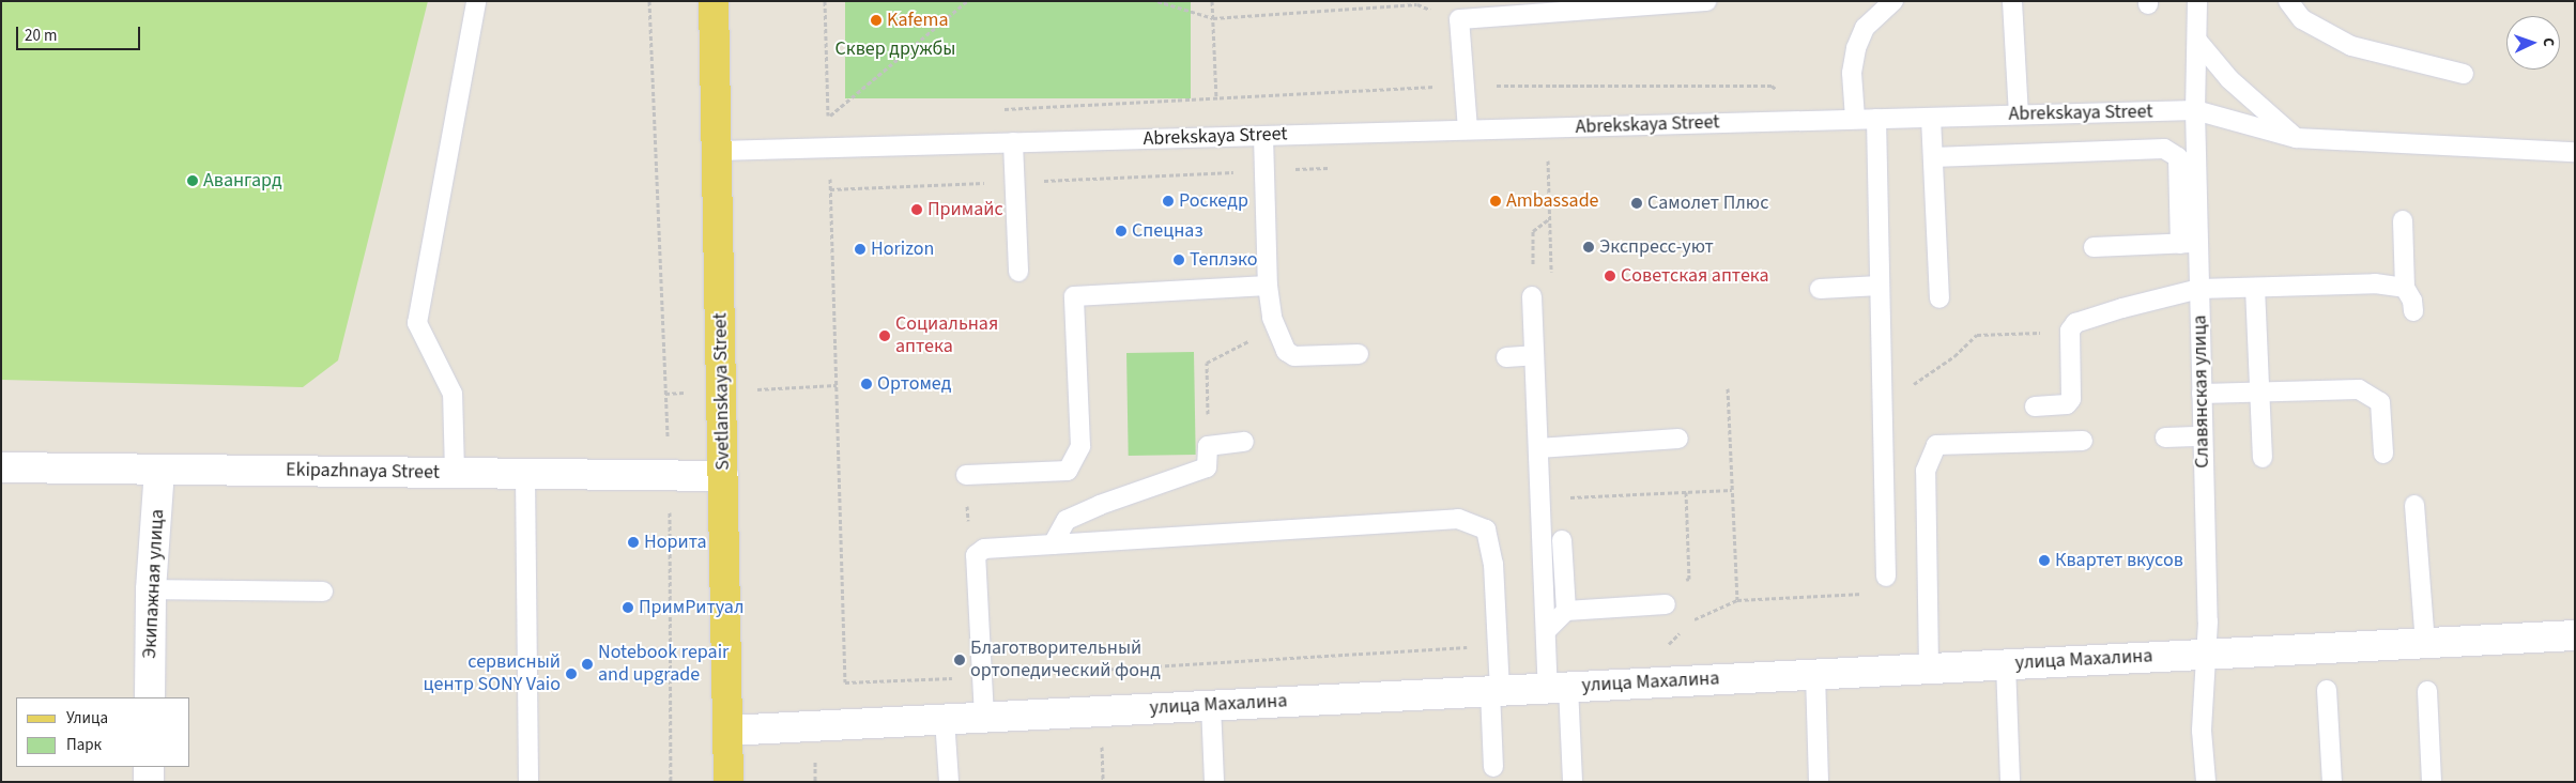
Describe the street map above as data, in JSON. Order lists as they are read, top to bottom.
{
  "streets": {
    "main road": ["Svetlanskaya Street"],
    "street": ["Ekipazhnaya Street", "Экипажная улица", "улица Махалина"],
    "lane": ["Abrekskaya Street", "Славянская улица"]
  },
  "crossings": [
    ["Abrekskaya Street", "Svetlanskaya Street"],
    ["Abrekskaya Street", "Славянская улица"],
    ["Svetlanskaya Street", "Ekipazhnaya Street"],
    ["Svetlanskaya Street", "улица Махалина"],
    ["Славянская улица", "улица Махалина"],
    ["Ekipazhnaya Street", "Экипажная улица"]
  ],
  "parks": ["Сквер дружбы"],
  "places": [
    "Kafema",
    "Авангард",
    "Роскедр",
    "Ambassade",
    "Самолет Плюс",
    "Примайс",
    "Спецназ",
    "Экспресс-уют",
    "Horizon",
    "Теплэко",
    "Советская аптека",
    "Социальная аптека",
    "Ортомед",
    "Норита",
    "Квартет вкусов",
    "ПримРитуал",
    "Благотворительный ортопедический фонд",
    "Notebook repair and upgrade",
    "сервисный центр SONY Vaio"
  ],
  "legend": ["Улица", "Парк"],
  "scale_bar": "20 m",
  "north": "right"
}
